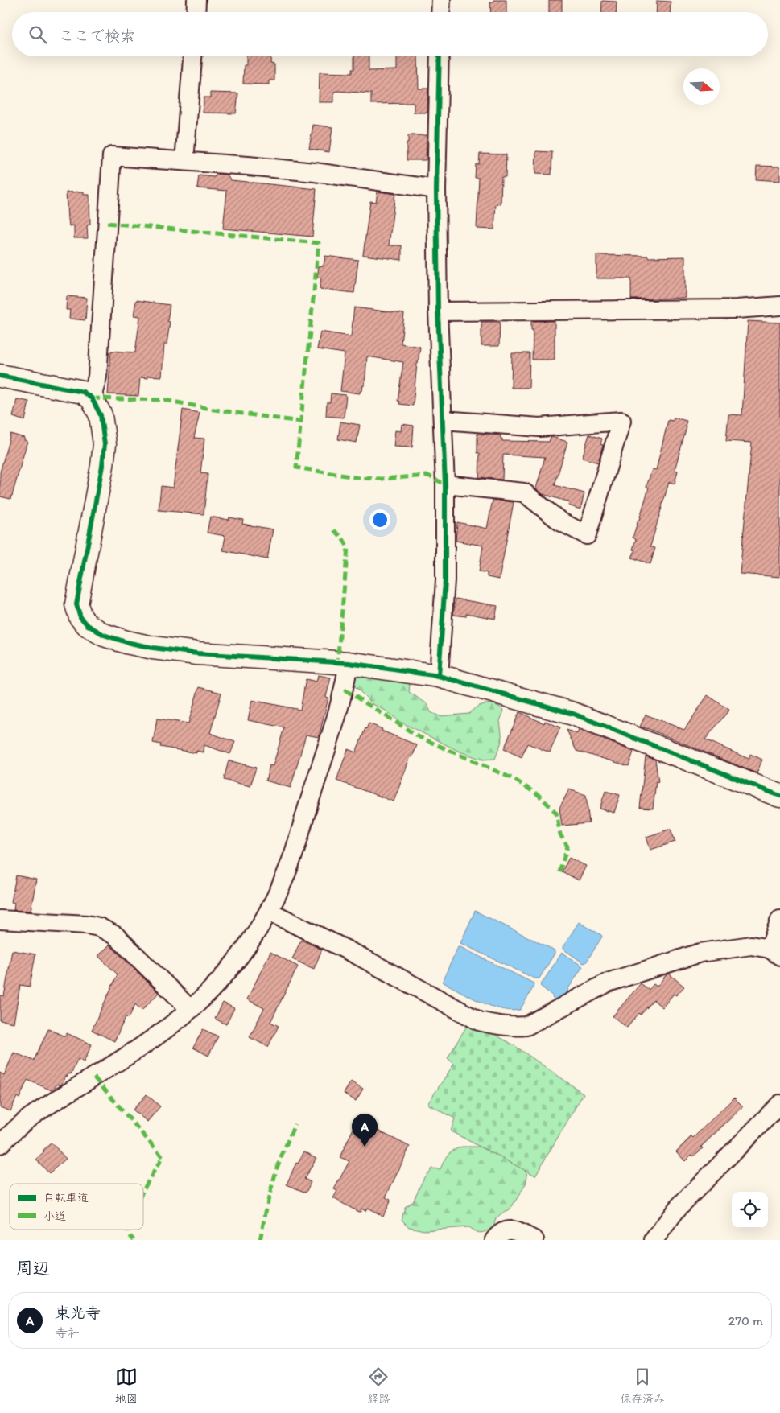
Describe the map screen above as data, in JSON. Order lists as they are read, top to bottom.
{
  "legend": ["自転車道", "小道"],
  "north": "right",
  "page": {
    "search": "ここで検索",
    "pins": "A",
    "heading": "周辺",
    "list": [
      {
        "mark": "A",
        "name": "東光寺",
        "note": "寺社",
        "value": "270 m"
      }
    ],
    "nav": ["地図", "経路", "保存済み"]
  }
}
